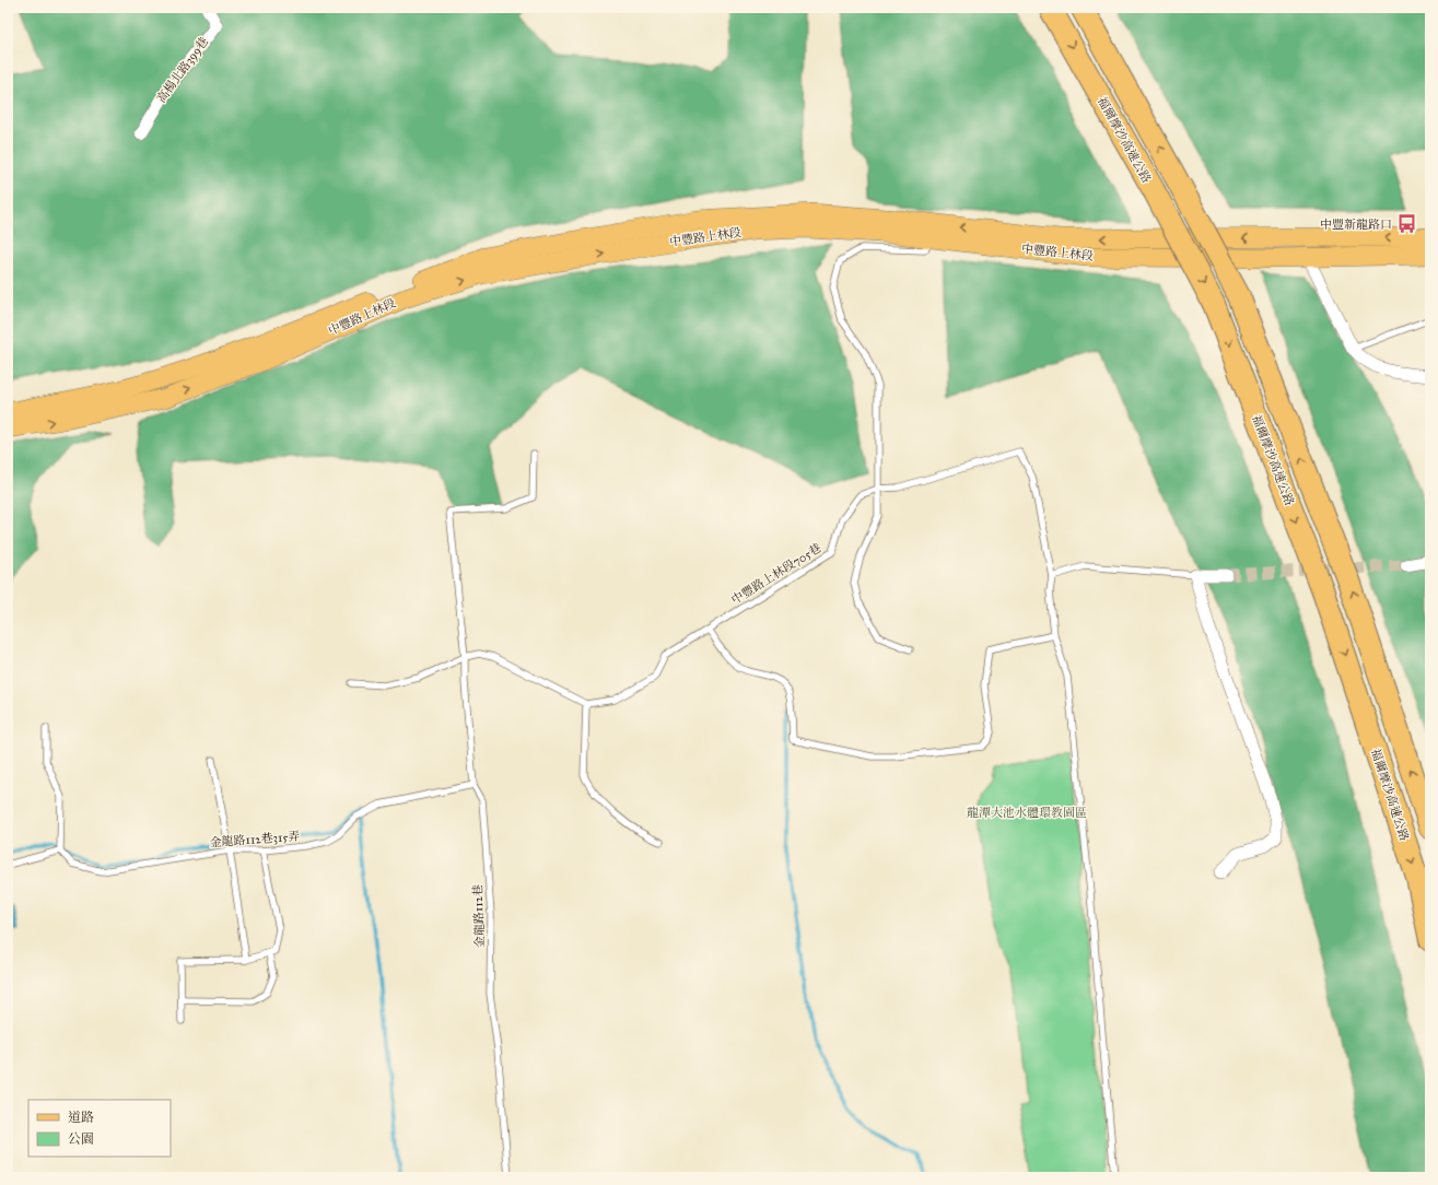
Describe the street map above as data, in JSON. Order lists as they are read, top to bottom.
{
  "streets": {
    "highway": ["福爾摩沙高速公路"],
    "main road": ["中豐路上林段"],
    "street": ["高楊北路399巷"],
    "lane": ["中豐路上林段705巷", "金龍路112巷315弄", "金龍路112巷"]
  },
  "crossings": [
    ["金龍路112巷315弄", "金龍路112巷"]
  ],
  "parks": ["龍潭大池水體環教園區"],
  "places": {
    "bus stop": ["中豐新龍路口"]
  },
  "legend": ["道路", "公園"]
}
